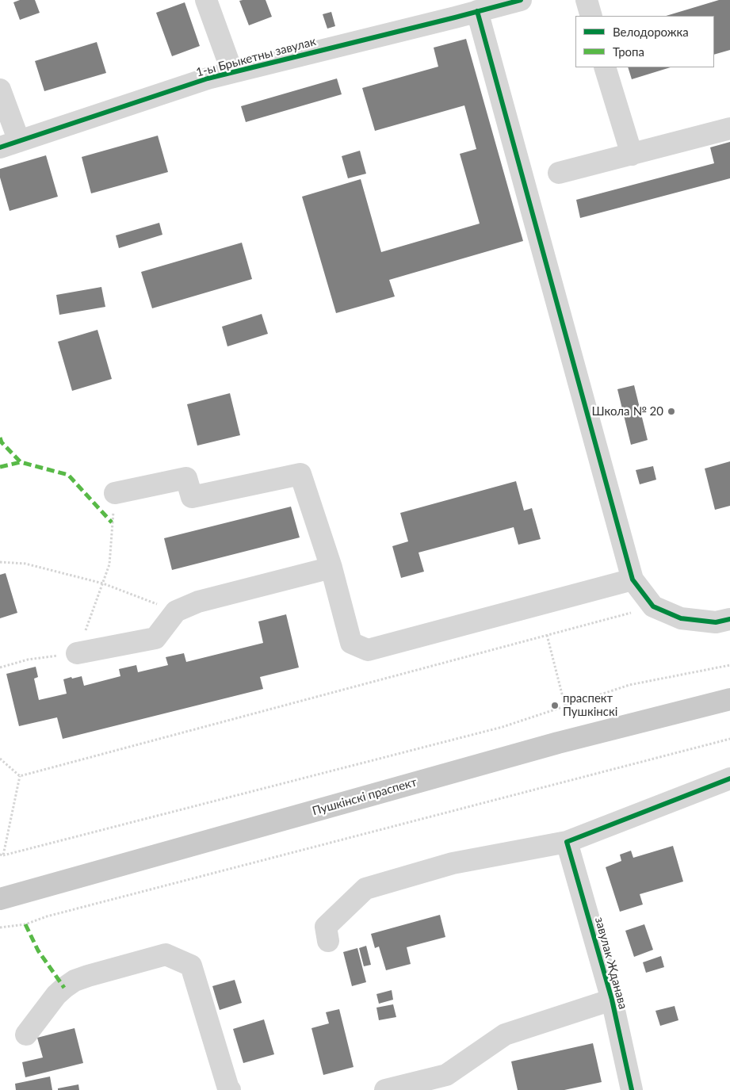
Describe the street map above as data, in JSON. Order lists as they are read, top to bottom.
{
  "streets": {
    "main road": ["Пушкінскі праспект"],
    "street": ["1-ы Брыкетны завулак", "завулак Жданава"]
  },
  "places": ["Школа № 20", "праспект Пушкінскі"],
  "legend": ["Велодорожка", "Тропа"]
}
